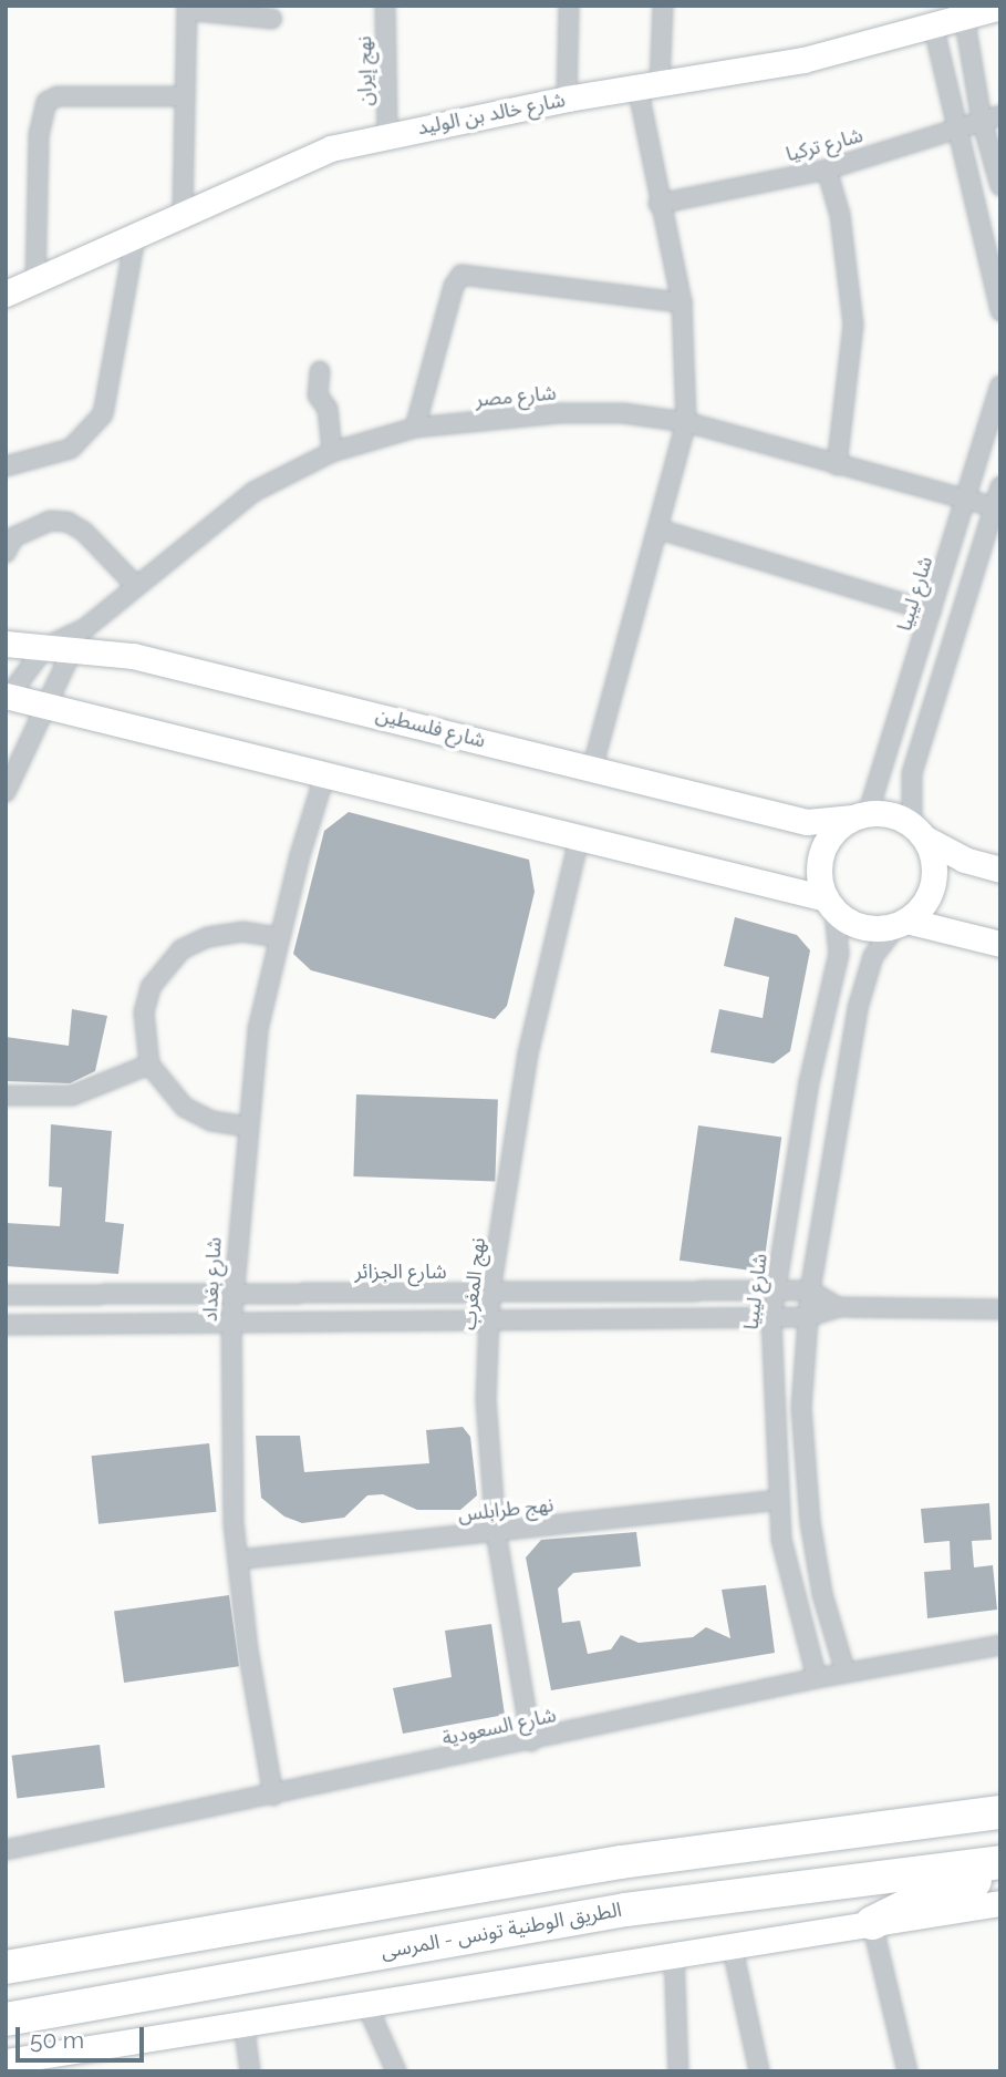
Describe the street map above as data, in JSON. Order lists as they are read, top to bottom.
{
  "streets": {
    "highway": ["الطريق الوطنية تونس - المرسى"],
    "street": [
      "نهج إيران",
      "شارع خالد بن الوليد",
      "شارع تركيا",
      "شارع مصر",
      "شارع ليبيا",
      "شارع فلسطين",
      "شارع الجزائر",
      "شارع بغداد",
      "نهج المغرب",
      "نهج طرابلس",
      "شارع السعودية"
    ]
  },
  "crossings": [
    ["نهج إيران", "شارع خالد بن الوليد"],
    ["شارع مصر", "شارع ليبيا"],
    ["شارع مصر", "شارع فلسطين"],
    ["شارع ليبيا", "شارع فلسطين"],
    ["شارع ليبيا", "شارع الجزائر"],
    ["شارع ليبيا", "نهج طرابلس"],
    ["شارع ليبيا", "شارع السعودية"],
    ["شارع الجزائر", "شارع بغداد"],
    ["شارع الجزائر", "نهج المغرب"],
    ["شارع بغداد", "نهج طرابلس"],
    ["شارع بغداد", "شارع السعودية"],
    ["نهج المغرب", "نهج طرابلس"],
    ["نهج المغرب", "شارع السعودية"]
  ],
  "scale_bar": "50 m"
}
